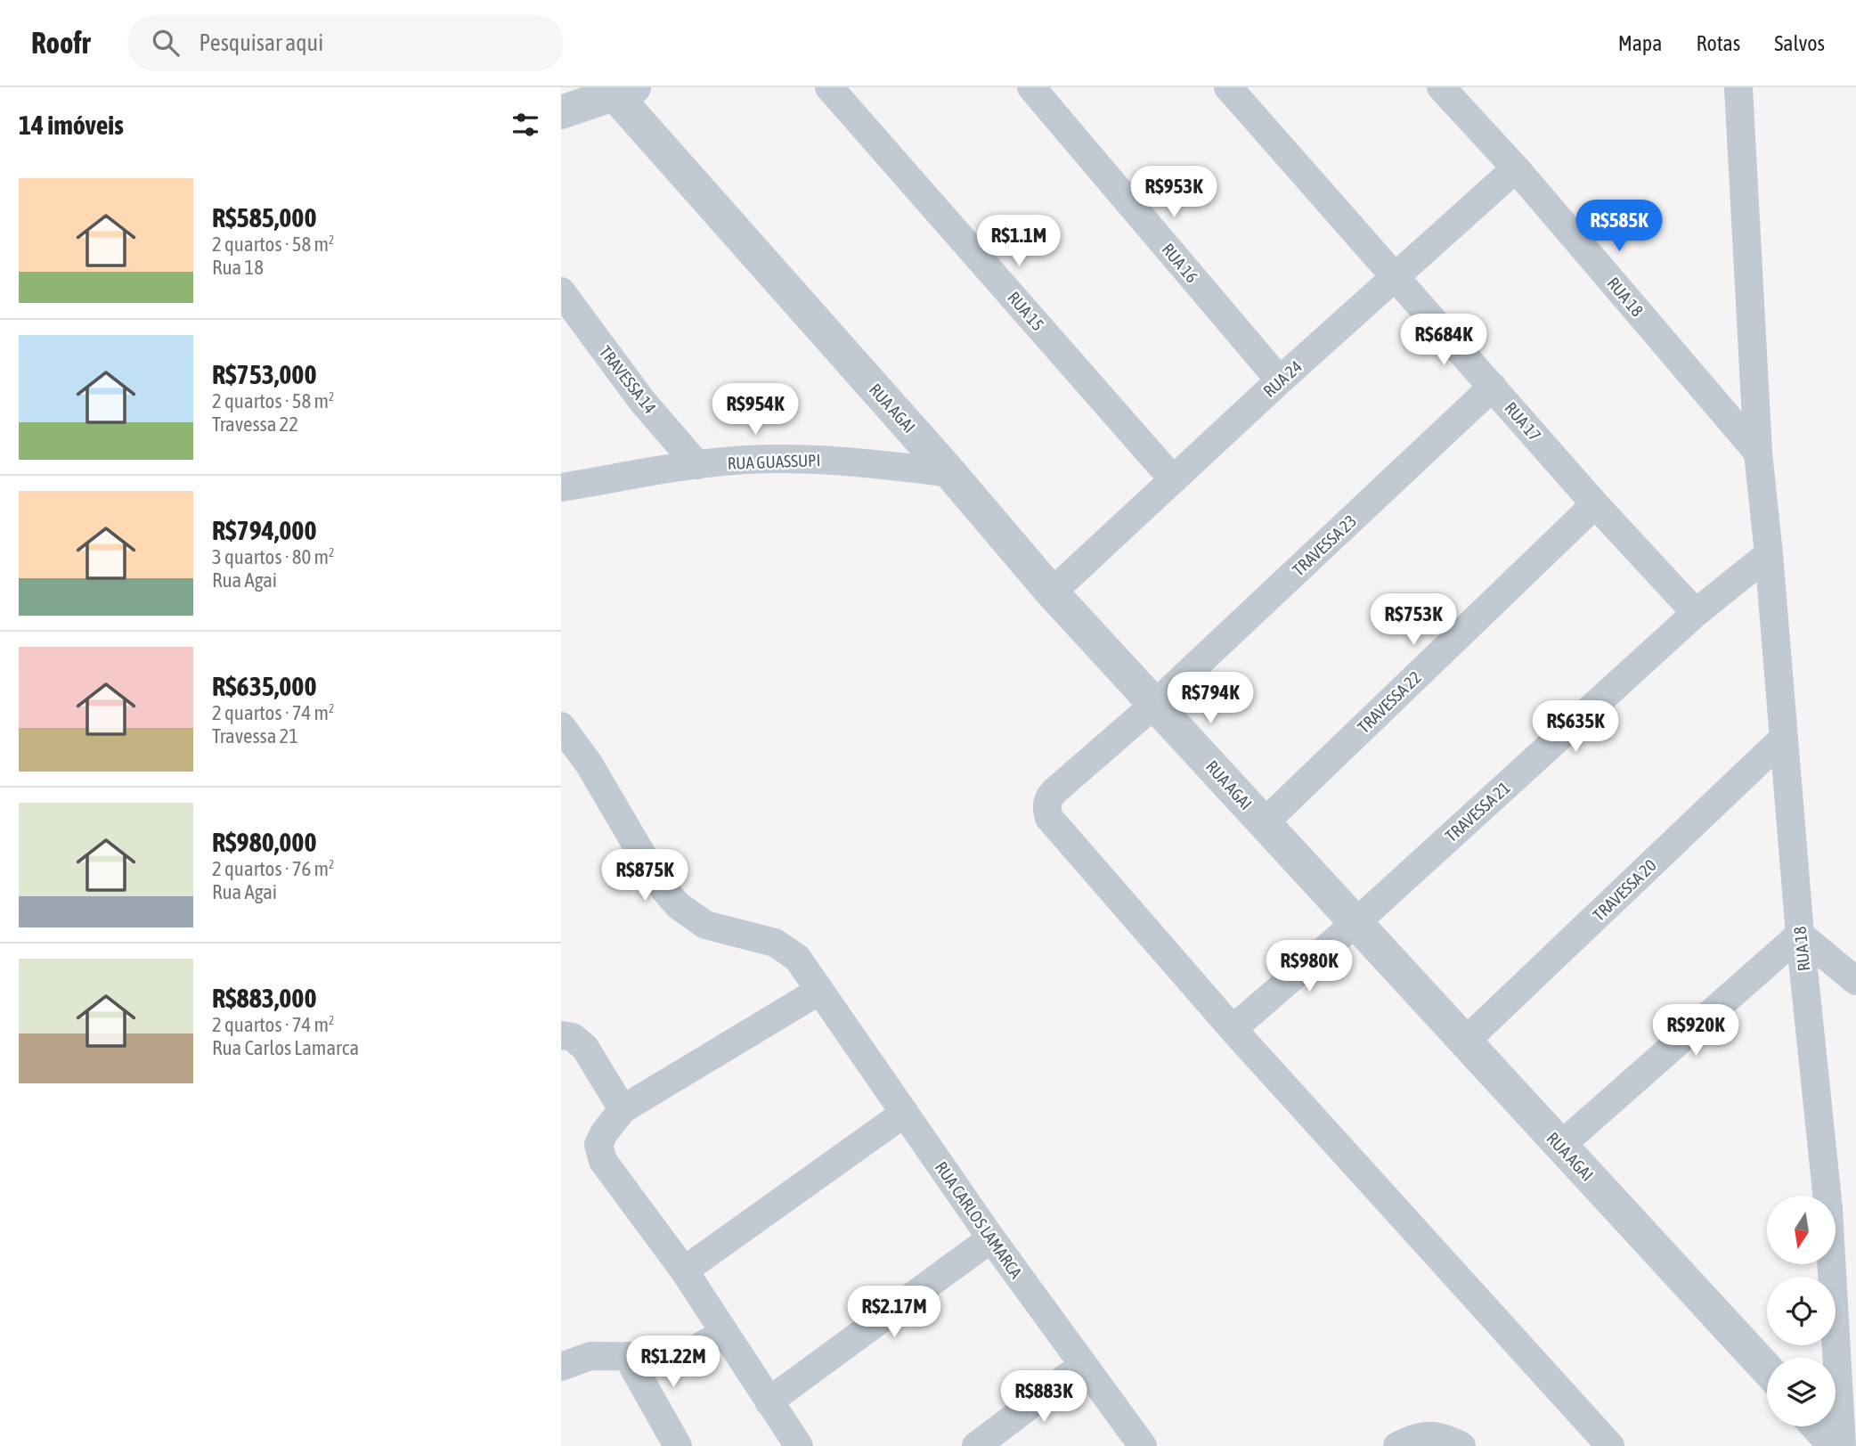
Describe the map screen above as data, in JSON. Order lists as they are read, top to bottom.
{
  "streets": {
    "street": [
      "RUA 16",
      "RUA 18",
      "RUA 15",
      "RUA 24",
      "TRAVESSA 14",
      "RUA AGAI",
      "RUA 17",
      "RUA GUASSUPI",
      "TRAVESSA 23",
      "TRAVESSA 22",
      "TRAVESSA 21",
      "TRAVESSA 20",
      "RUA CARLOS LAMARCA"
    ]
  },
  "crossings": [
    ["RUA 16", "RUA 24"],
    ["RUA 18", "RUA 24"],
    ["RUA 18", "TRAVESSA 21"],
    ["RUA 18", "TRAVESSA 20"],
    ["RUA 15", "RUA 24"],
    ["RUA 24", "RUA AGAI"],
    ["RUA 24", "RUA 17"],
    ["TRAVESSA 14", "RUA GUASSUPI"],
    ["RUA AGAI", "RUA GUASSUPI"],
    ["RUA AGAI", "TRAVESSA 23"],
    ["RUA AGAI", "TRAVESSA 22"],
    ["RUA AGAI", "TRAVESSA 21"],
    ["RUA AGAI", "TRAVESSA 20"],
    ["RUA 17", "TRAVESSA 23"],
    ["RUA 17", "TRAVESSA 22"],
    ["RUA 17", "TRAVESSA 21"],
    ["TRAVESSA 23", "TRAVESSA 21"]
  ],
  "north": "bottom",
  "page": {
    "header": "Roofr",
    "search": "Pesquisar aqui",
    "nav": ["Mapa", "Rotas", "Salvos"],
    "heading": "14 imóveis",
    "list": [
      {
        "name": "R$585,000",
        "note": "2 quartos · 58 m² · Rua 18"
      },
      {
        "name": "R$753,000",
        "note": "2 quartos · 58 m² · Travessa 22"
      },
      {
        "name": "R$794,000",
        "note": "3 quartos · 80 m² · Rua Agai"
      },
      {
        "name": "R$635,000",
        "note": "2 quartos · 74 m² · Travessa 21"
      },
      {
        "name": "R$980,000",
        "note": "2 quartos · 76 m² · Rua Agai"
      },
      {
        "name": "R$883,000",
        "note": "2 quartos · 74 m² · Rua Carlos Lamarca"
      }
    ],
    "price": [
      "R$953K",
      "R$585K",
      "R$1.1M",
      "R$684K",
      "R$954K",
      "R$753K",
      "R$794K",
      "R$635K",
      "R$875K",
      "R$980K",
      "R$920K",
      "R$2.17M",
      "R$1.22M",
      "R$883K"
    ]
  }
}
